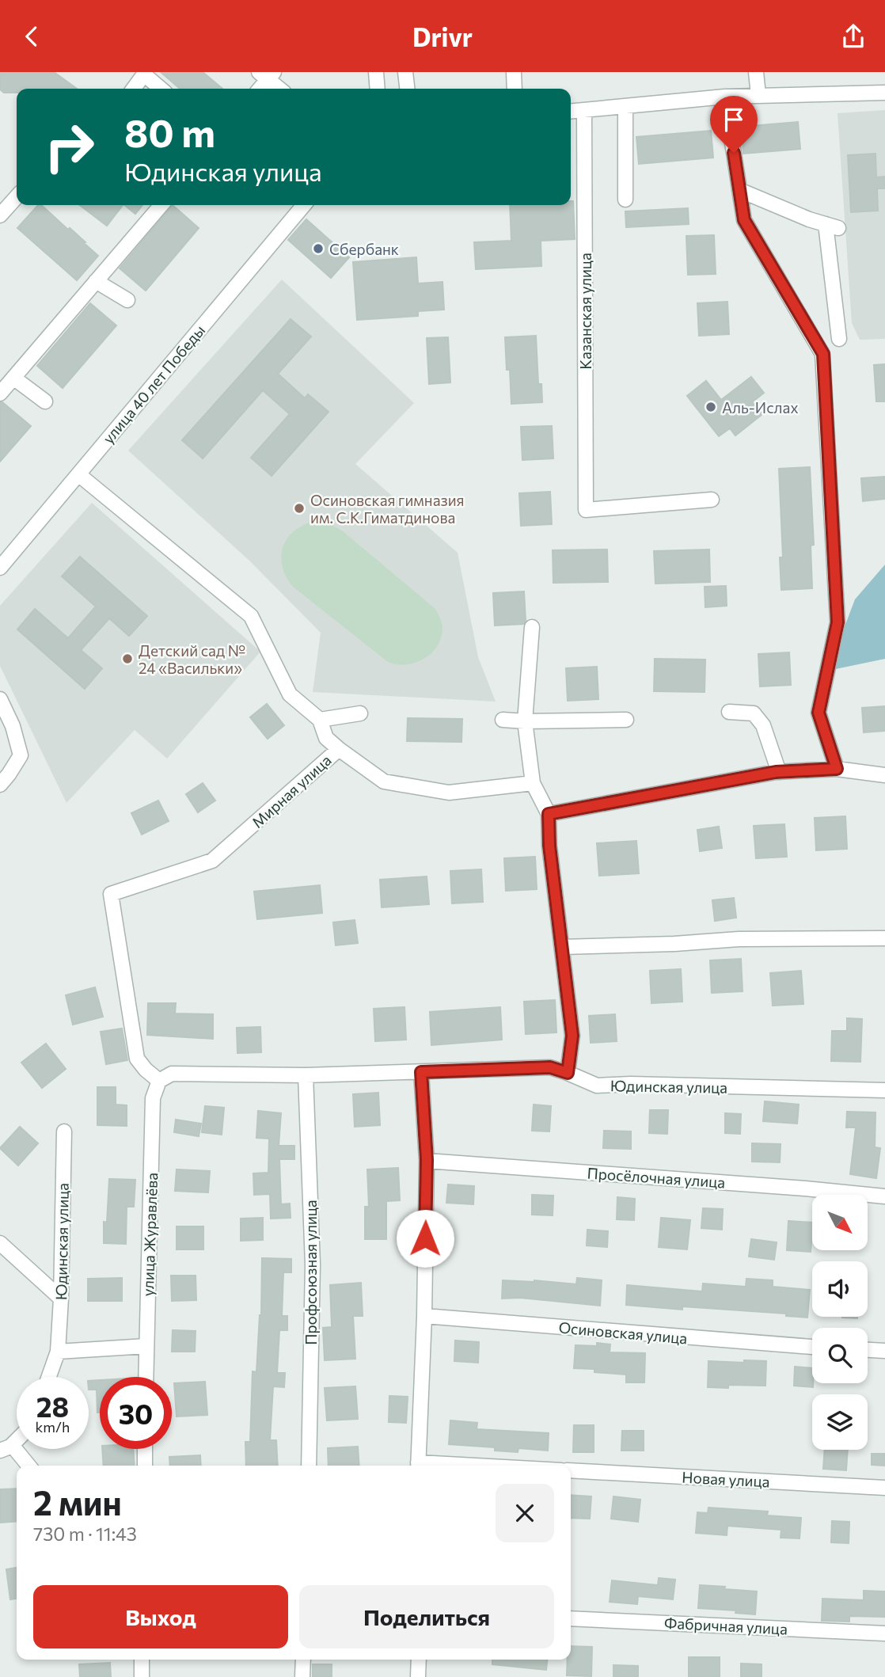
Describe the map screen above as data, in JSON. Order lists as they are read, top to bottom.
{
  "streets": {
    "street": [
      "Казанская улица",
      "улица 40 лет Победы",
      "Мирная улица",
      "Юдинская улица",
      "Просёлочная улица",
      "улица Журавлёва",
      "Профсоюзная улица",
      "Осиновская улица",
      "Новая улица",
      "Фабричная улица"
    ]
  },
  "crossings": [
    ["Мирная улица", "Юдинская улица"],
    ["Мирная улица", "улица Журавлёва"],
    ["Юдинская улица", "улица Журавлёва"],
    ["Юдинская улица", "Профсоюзная улица"]
  ],
  "places": [
    "Сбербанк",
    "Аль-Ислах",
    "Осиновская гимназия им. С.К.Гиматдинова",
    "Детский сад № 24 «Васильки»"
  ],
  "north": "bottom right",
  "page": {
    "header": "Drivr",
    "turn": ["80 m", "Юдинская улица"],
    "speed": "28 km/h",
    "limit": "30",
    "heading": ["2 мин", "730 m · 11:43"],
    "buttons": ["Выход", "Поделиться"]
  }
}
